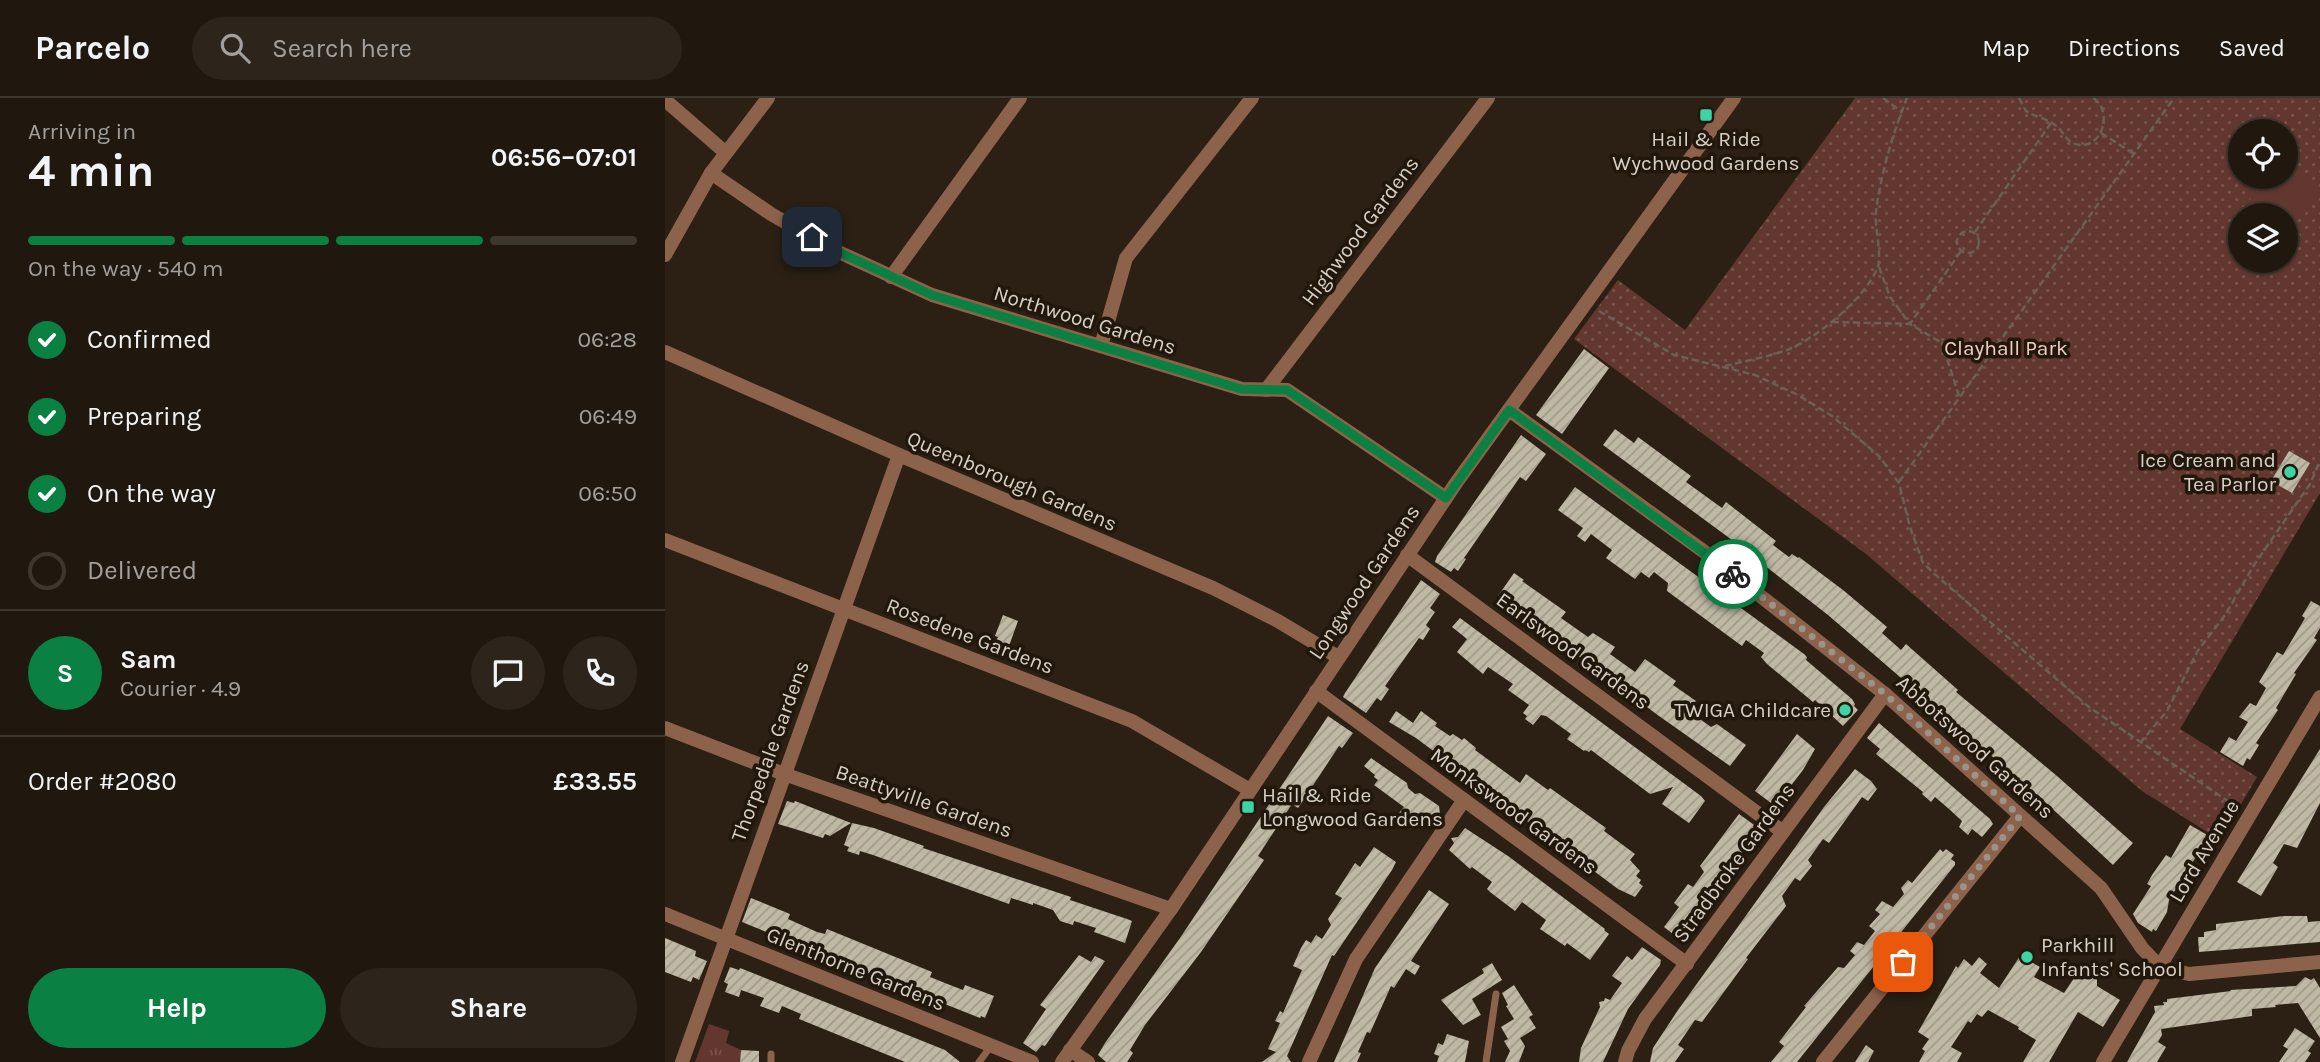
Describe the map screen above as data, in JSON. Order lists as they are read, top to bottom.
{
  "streets": {
    "street": [
      "Highwood Gardens",
      "Northwood Gardens",
      "Queenborough Gardens",
      "Longwood Gardens",
      "Rosedene Gardens",
      "Earlswood Gardens",
      "Abbotswood Gardens",
      "Thorpedale Gardens",
      "Beattyville Gardens",
      "Monkswood Gardens",
      "Lord Avenue",
      "Stradbroke Gardens",
      "Glenthorne Gardens"
    ]
  },
  "crossings": [
    ["Highwood Gardens", "Northwood Gardens"],
    ["Northwood Gardens", "Longwood Gardens"],
    ["Queenborough Gardens", "Longwood Gardens"],
    ["Queenborough Gardens", "Thorpedale Gardens"],
    ["Longwood Gardens", "Rosedene Gardens"],
    ["Longwood Gardens", "Earlswood Gardens"],
    ["Longwood Gardens", "Abbotswood Gardens"],
    ["Longwood Gardens", "Beattyville Gardens"],
    ["Longwood Gardens", "Monkswood Gardens"],
    ["Rosedene Gardens", "Thorpedale Gardens"],
    ["Earlswood Gardens", "Stradbroke Gardens"],
    ["Abbotswood Gardens", "Lord Avenue"],
    ["Abbotswood Gardens", "Stradbroke Gardens"],
    ["Thorpedale Gardens", "Beattyville Gardens"],
    ["Thorpedale Gardens", "Glenthorne Gardens"],
    ["Monkswood Gardens", "Stradbroke Gardens"]
  ],
  "parks": ["Clayhall Park"],
  "places": {
    "transit": ["Hail & Ride Wychwood Gardens", "Hail & Ride Longwood Gardens"],
    "other": ["Ice Cream and Tea Parlor", "TWIGA Childcare", "Parkhill Infants' School"]
  },
  "page": {
    "header": "Parcelo",
    "search": "Search here",
    "nav": ["Map", "Directions", "Saved"],
    "heading": ["4 min", "Arriving in", "06:56–07:01"],
    "panel": [
      "Sam",
      "Courier · 4.9",
      "Order #2080",
      "£33.55"
    ],
    "bar": "On the way · 540 m",
    "list": [
      ["Confirmed", "06:28"],
      ["Preparing", "06:49"],
      ["On the way", "06:50"],
      "Delivered"
    ],
    "round": "S",
    "buttons": ["Help", "Share"]
  }
}
